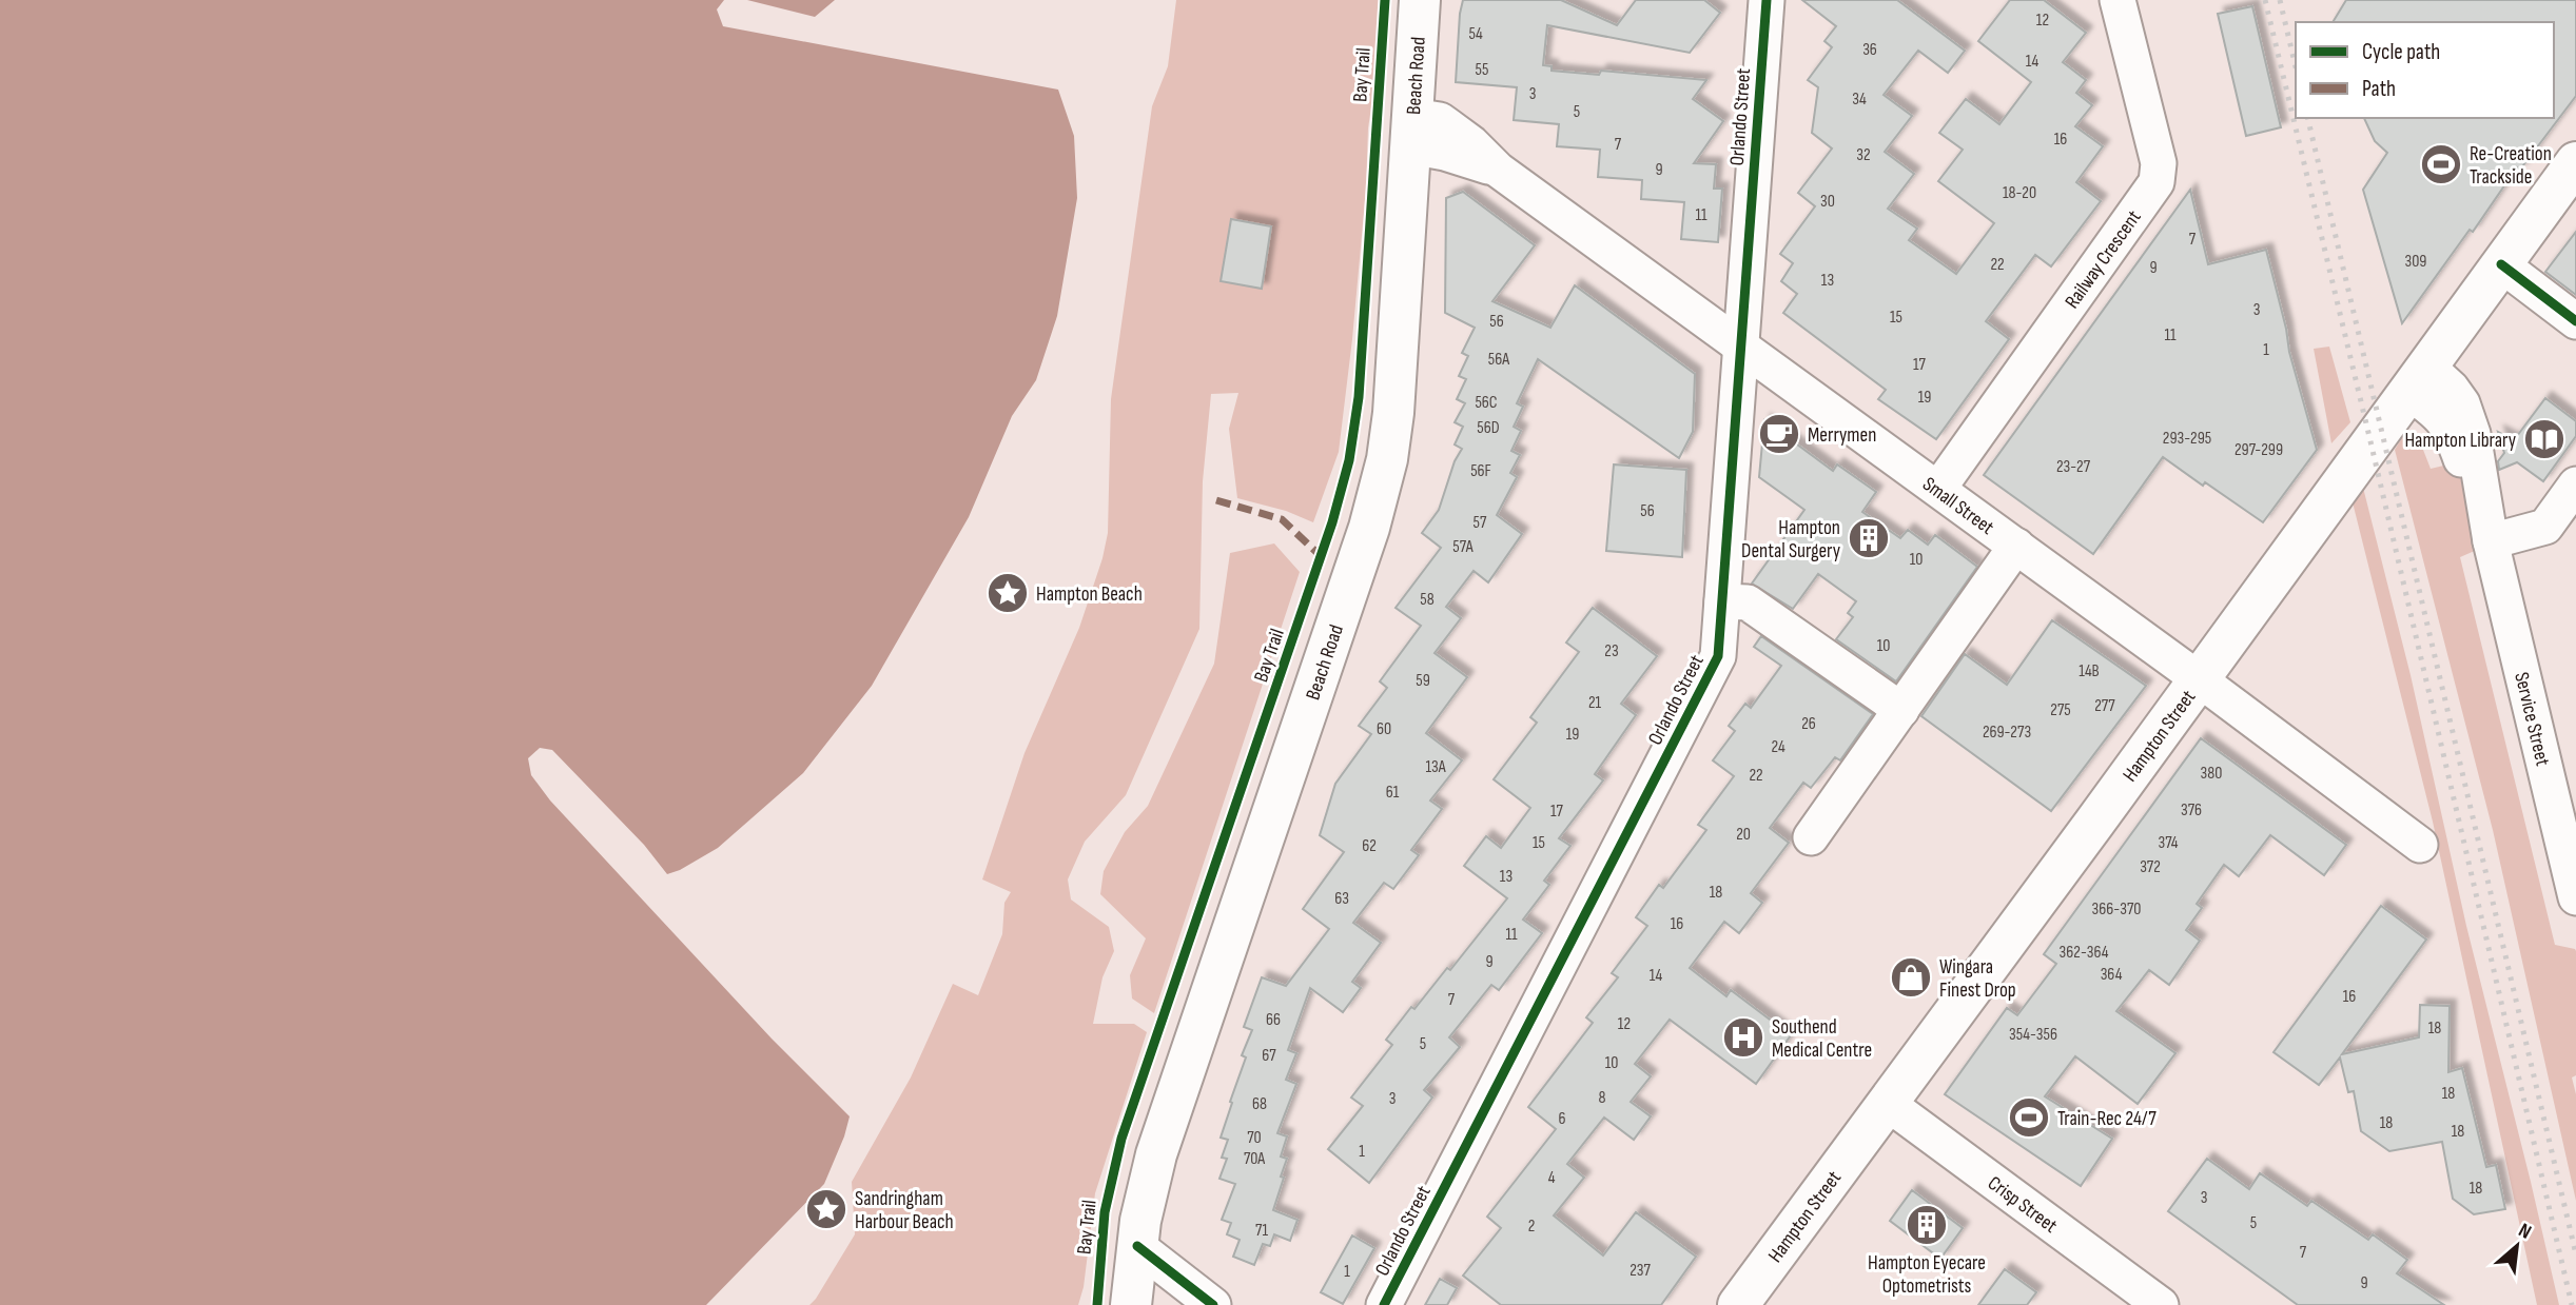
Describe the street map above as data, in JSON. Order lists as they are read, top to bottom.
{
  "streets": {
    "main road": ["Beach Road", "Hampton Street"],
    "street": [
      "Orlando Street",
      "Railway Crescent",
      "Small Street",
      "Service Street",
      "Crisp Street"
    ],
    "cycle path": ["Bay Trail"]
  },
  "crossings": [
    ["Beach Road", "Small Street"],
    ["Orlando Street", "Small Street"],
    ["Railway Crescent", "Small Street"],
    ["Small Street", "Hampton Street"],
    ["Service Street", "Hampton Street"],
    ["Hampton Street", "Crisp Street"]
  ],
  "places": {
    "sports": ["Re-Creation Trackside", "Train-Rec 24/7"],
    "cafe": ["Merrymen"],
    "library": ["Hampton Library"],
    "building": ["Hampton Dental Surgery", "Hampton Eyecare Optometrists"],
    "place": ["Hampton Beach", "Sandringham Harbour Beach"],
    "shop": ["Wingara Finest Drop"],
    "hospital": ["Southend Medical Centre"]
  },
  "house_numbers": [
    "12",
    "54",
    "36",
    "14",
    "55",
    "3",
    "34",
    "5",
    "16",
    "7",
    "32",
    "9",
    "18-20",
    "30",
    "11",
    "7",
    "309",
    "22",
    "9",
    "13",
    "3",
    "15",
    "56",
    "11",
    "1",
    "56A",
    "17",
    "19",
    "56C",
    "56D",
    "293-295",
    "297-299",
    "23-27",
    "56F",
    "56",
    "57",
    "57A",
    "10",
    "58",
    "10",
    "23",
    "14B",
    "59",
    "21",
    "277",
    "275",
    "26",
    "60",
    "269-273",
    "19",
    "24",
    "13A",
    "380",
    "22",
    "61",
    "376",
    "17",
    "20",
    "15",
    "374",
    "62",
    "372",
    "13",
    "18",
    "63",
    "366-370",
    "16",
    "11",
    "362-364",
    "9",
    "364",
    "14",
    "16",
    "7",
    "66",
    "12",
    "18",
    "354-356",
    "5",
    "67",
    "10",
    "18",
    "8",
    "3",
    "68",
    "6",
    "18",
    "18",
    "70",
    "1",
    "70A",
    "4",
    "18",
    "3",
    "5",
    "2",
    "71",
    "7",
    "237",
    "1",
    "9"
  ],
  "legend": ["Cycle path", "Path"],
  "north": "top right"
}
